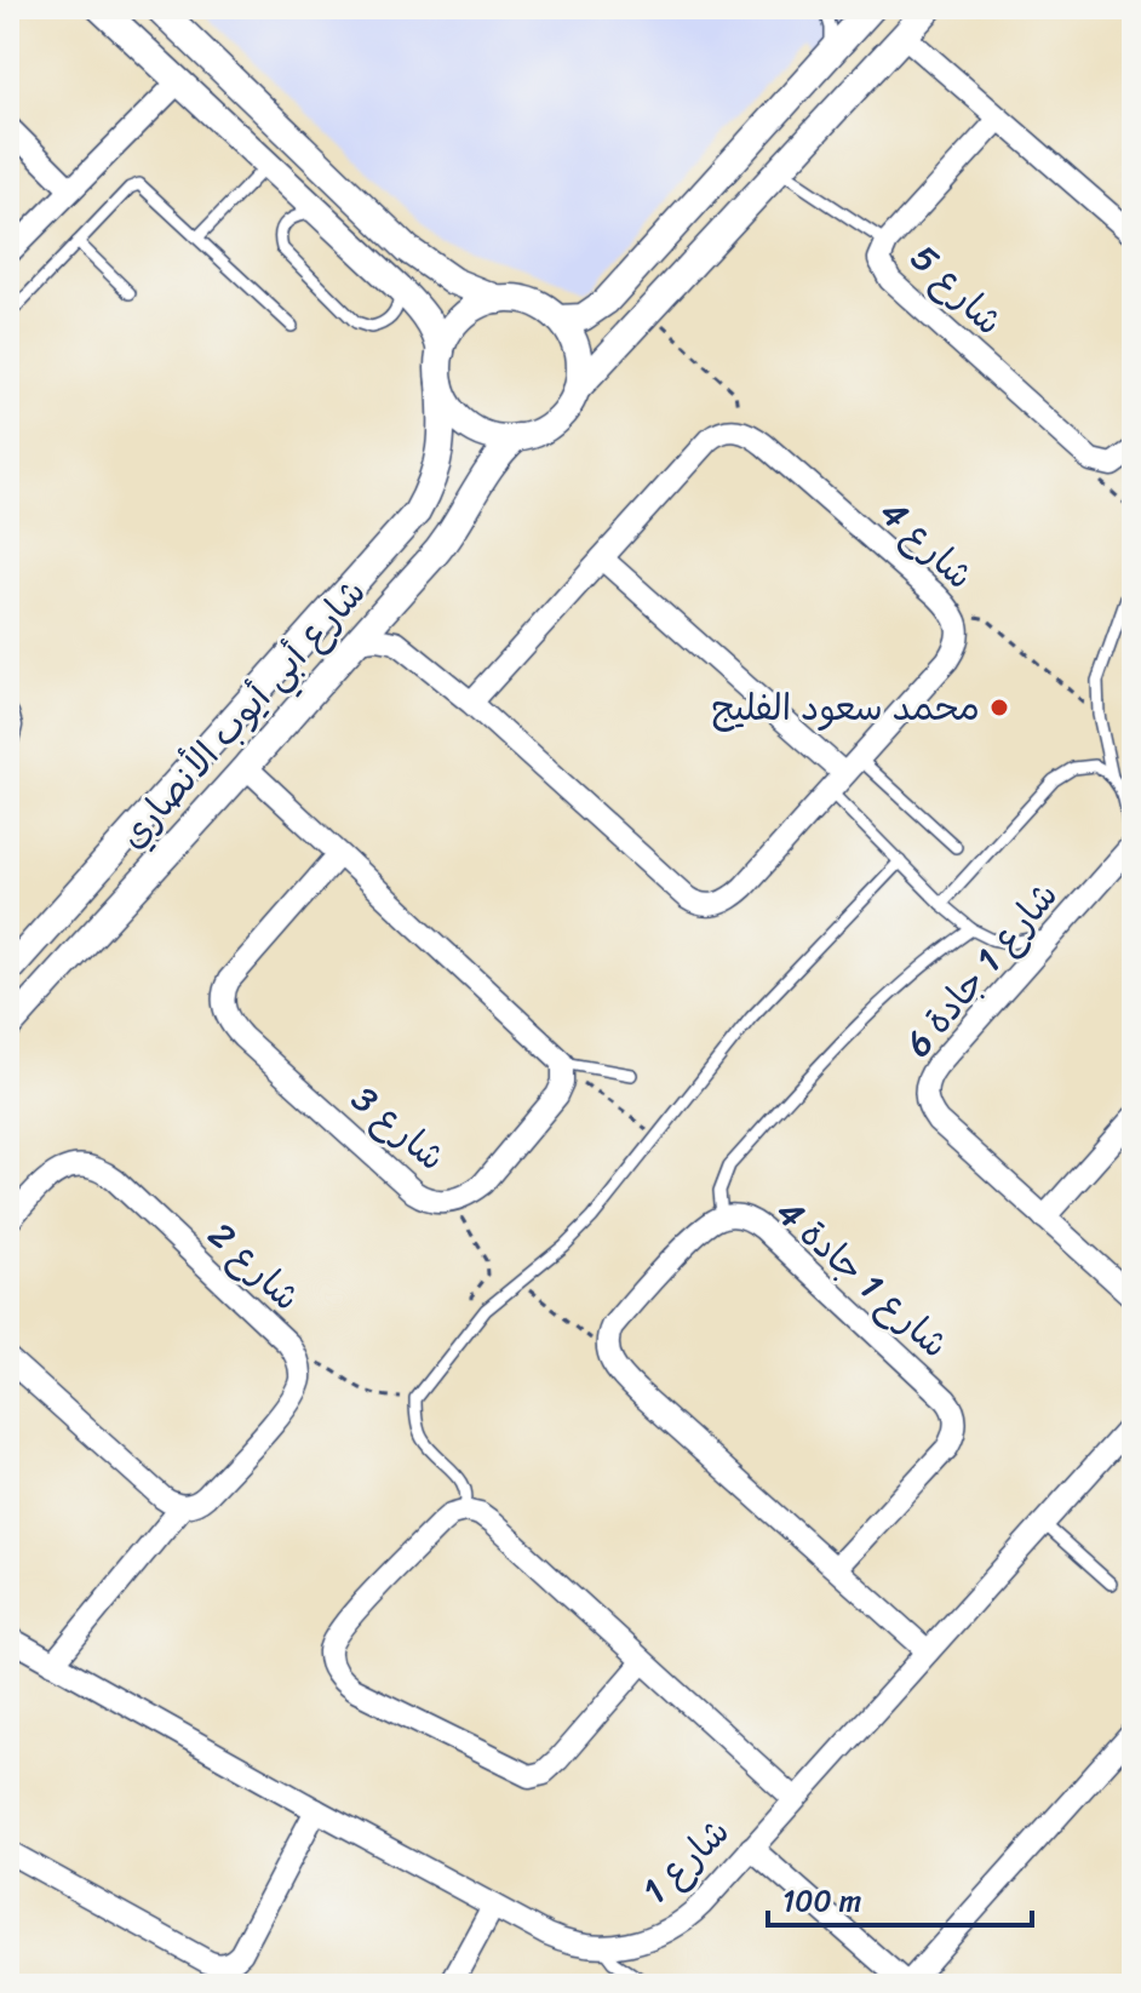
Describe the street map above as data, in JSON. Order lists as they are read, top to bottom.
{
  "streets": {
    "street": [
      "شارع 5",
      "شارع 4",
      "شارع أبي أيوب الأنصاري",
      "شارع 1 جادة 6",
      "شارع 3",
      "شارع 2",
      "شارع 1 جادة 4",
      "شارع 1"
    ]
  },
  "crossings": [
    ["شارع 2", "شارع 1"]
  ],
  "places": ["محمد سعود الفليج"],
  "scale_bar": "100 m"
}
